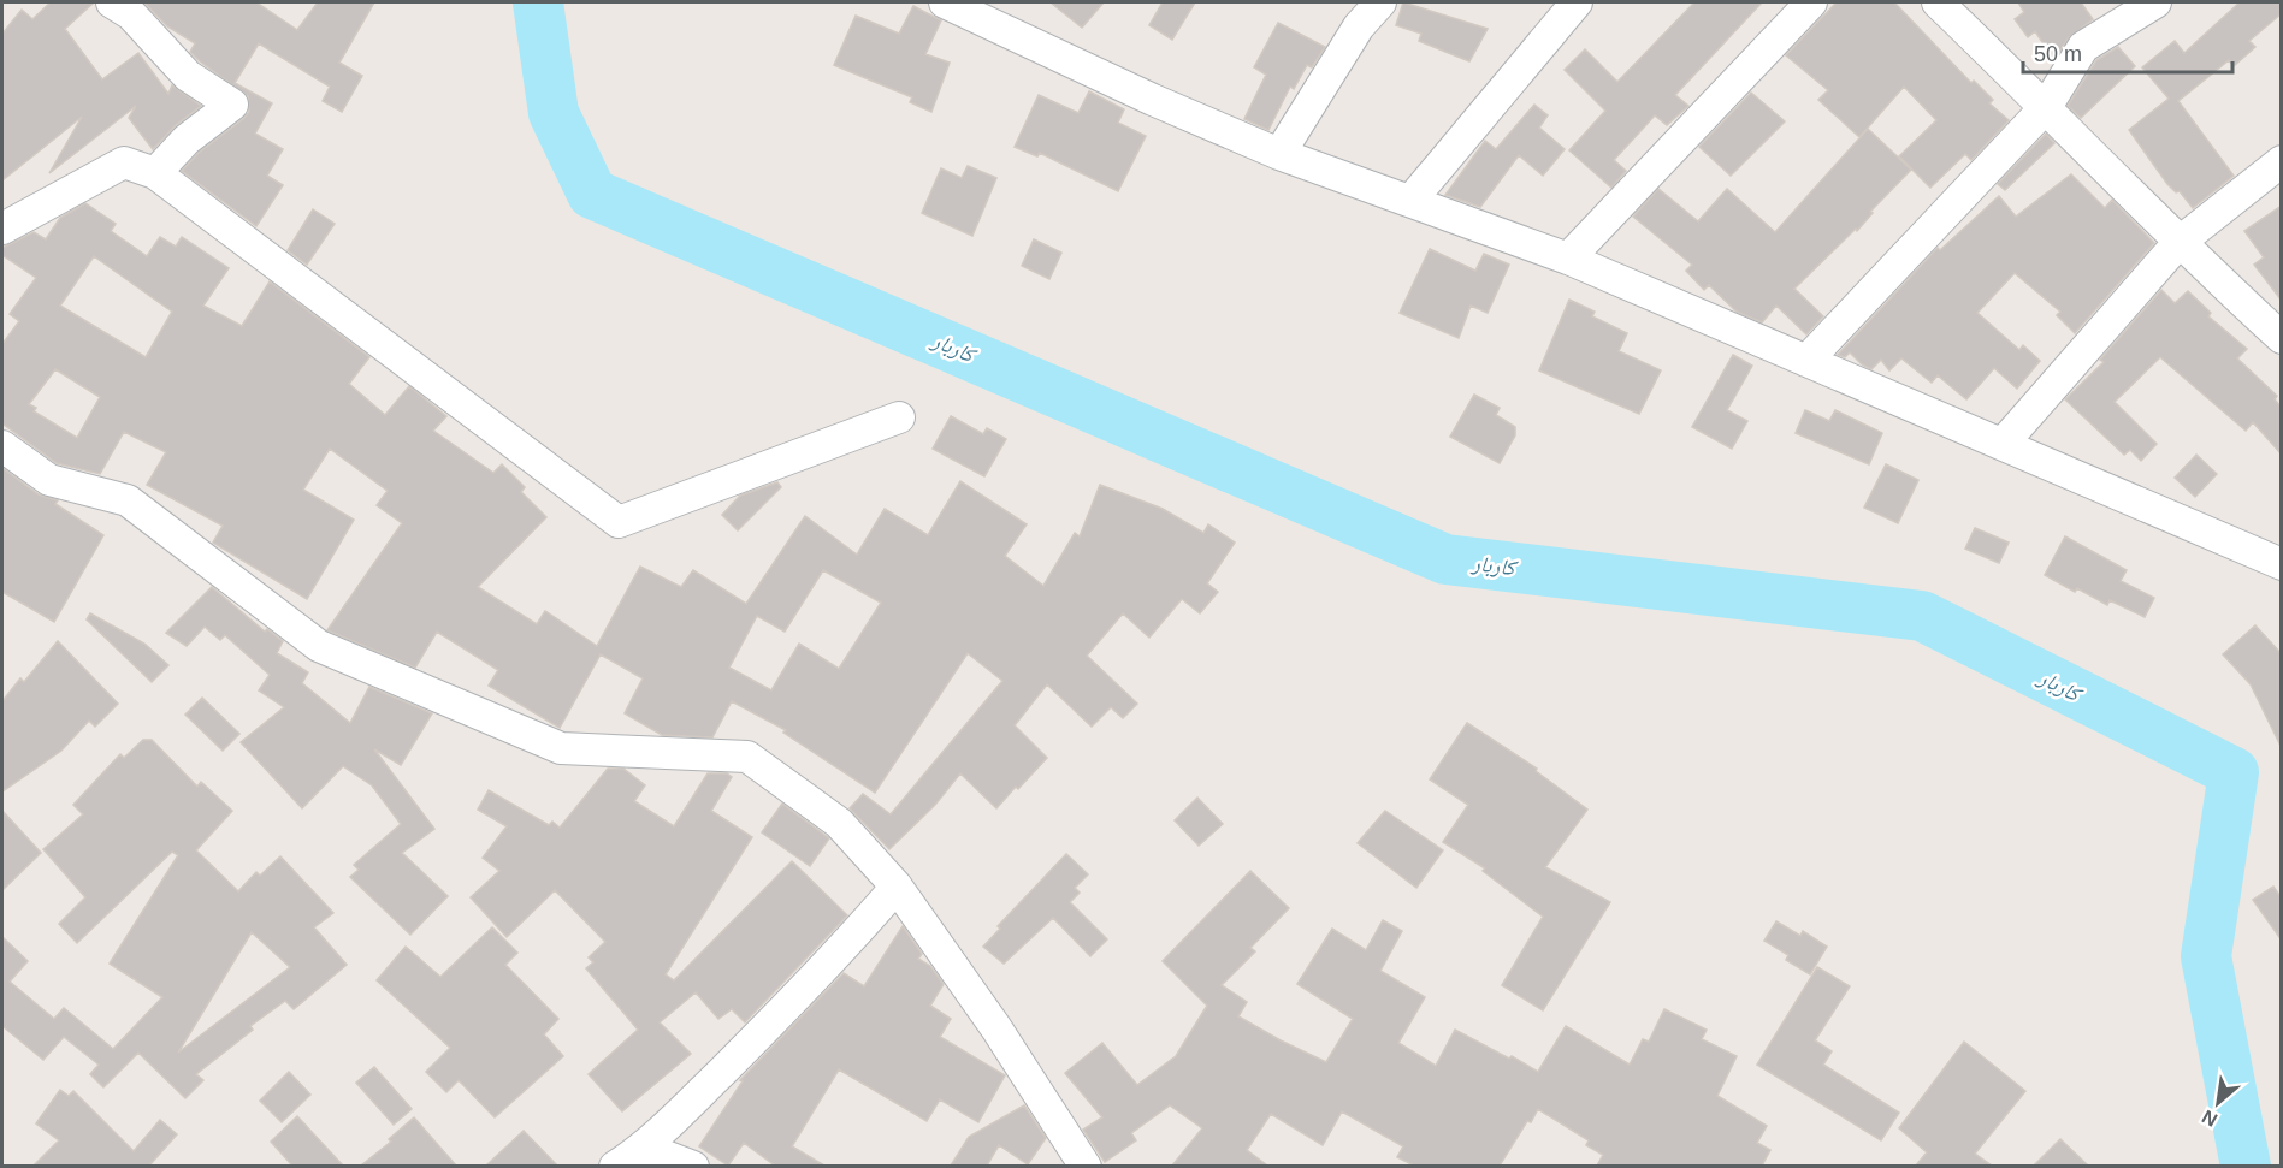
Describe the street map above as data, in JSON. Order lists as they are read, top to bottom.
{
  "water": ["کاربار"],
  "scale_bar": "50 m",
  "north": "bottom left"
}
